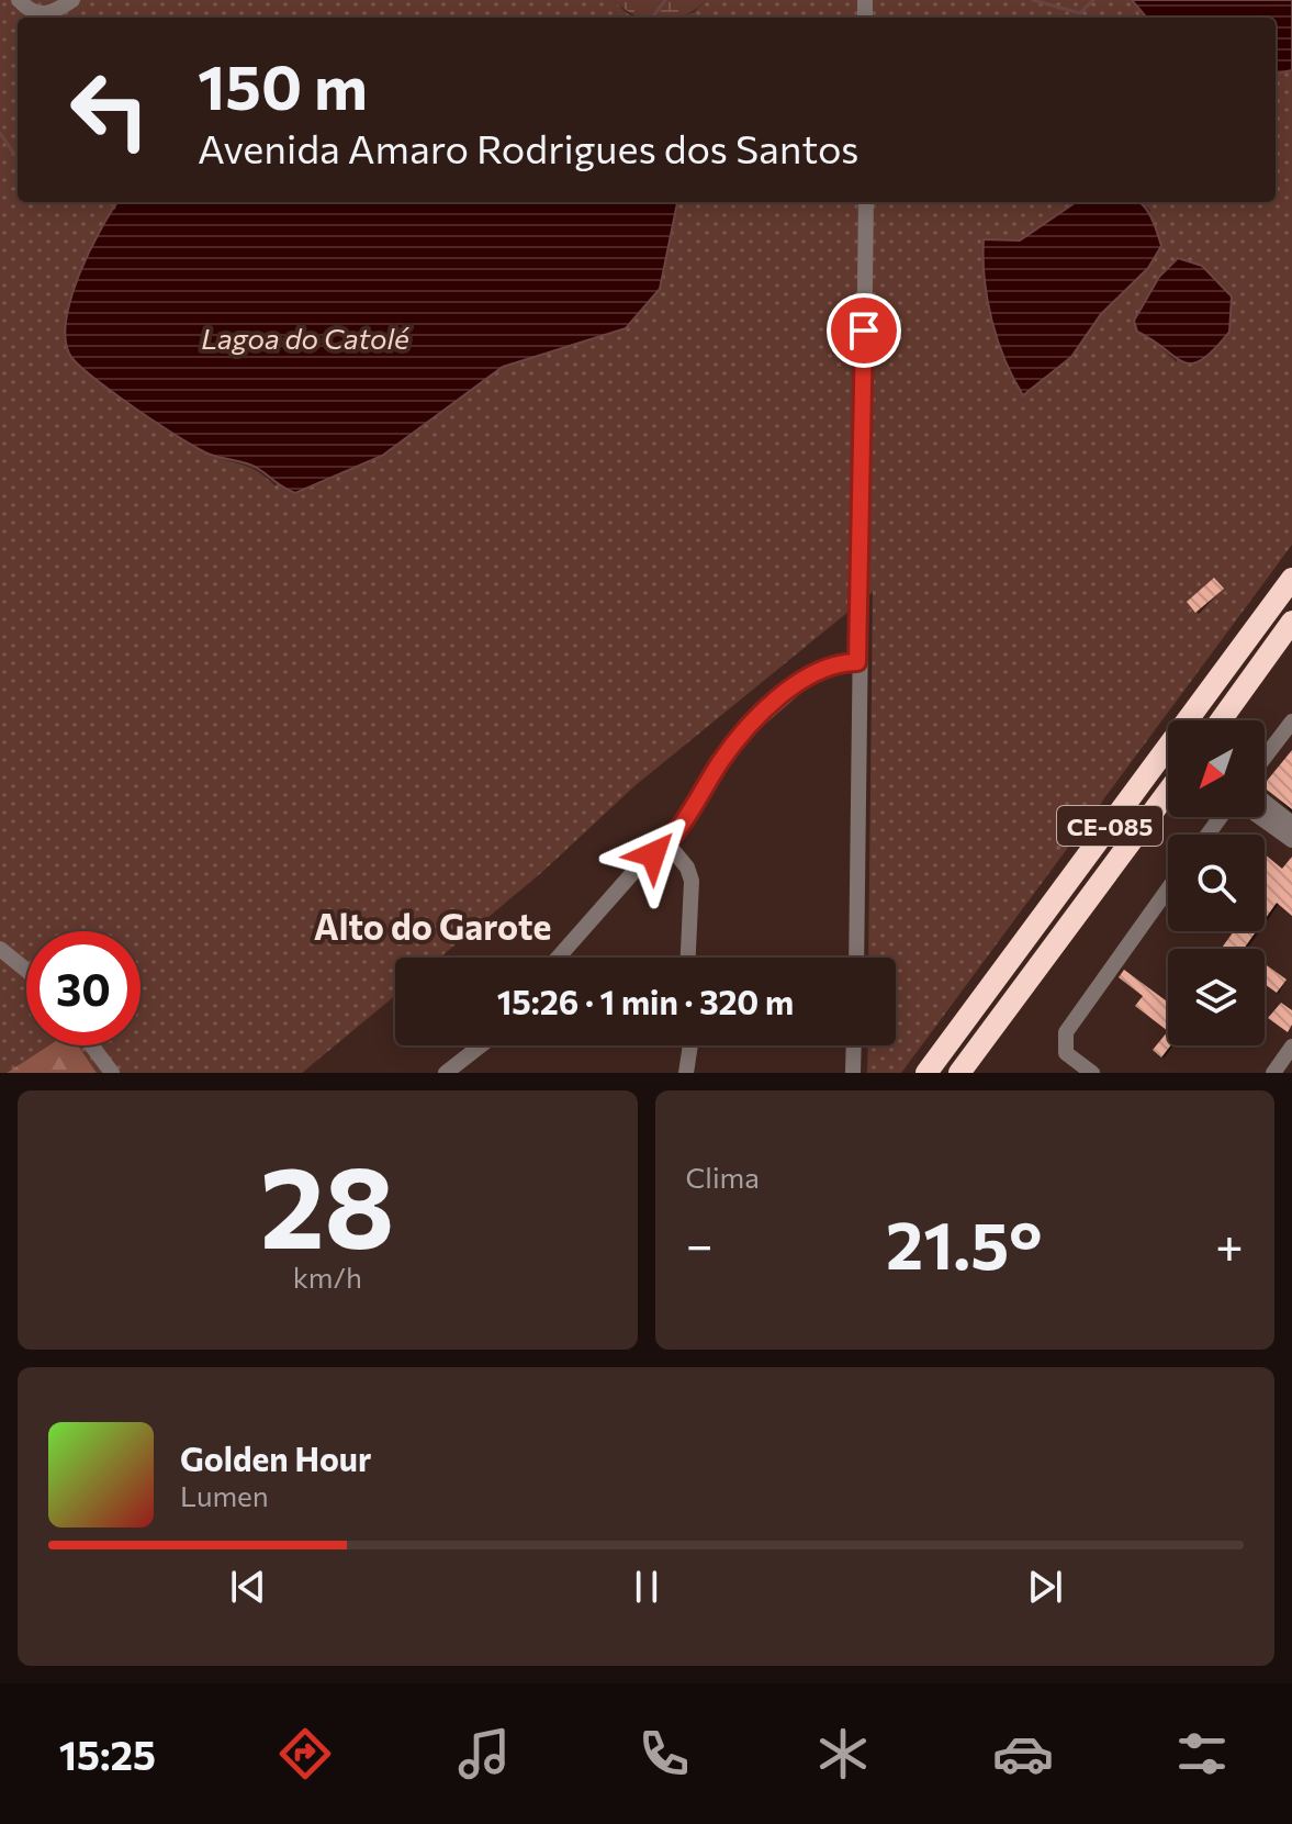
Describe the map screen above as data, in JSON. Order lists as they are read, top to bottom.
{
  "streets": {
    "highway": ["CE-085"]
  },
  "districts": ["Alto do Garote"],
  "water": ["Lagoa do Catolé"],
  "north": "bottom left",
  "page": {
    "turn": ["150 m", "Avenida Amaro Rodrigues dos Santos"],
    "limit": "30",
    "trip": "15:26 · 1 min · 320 m",
    "tile": [
      ["28", "km/h"],
      "Clima"
    ],
    "heat": ["−", "21.5°", "+"],
    "song": ["Golden Hour", "Lumen"],
    "tabs": "15:25"
  }
}
